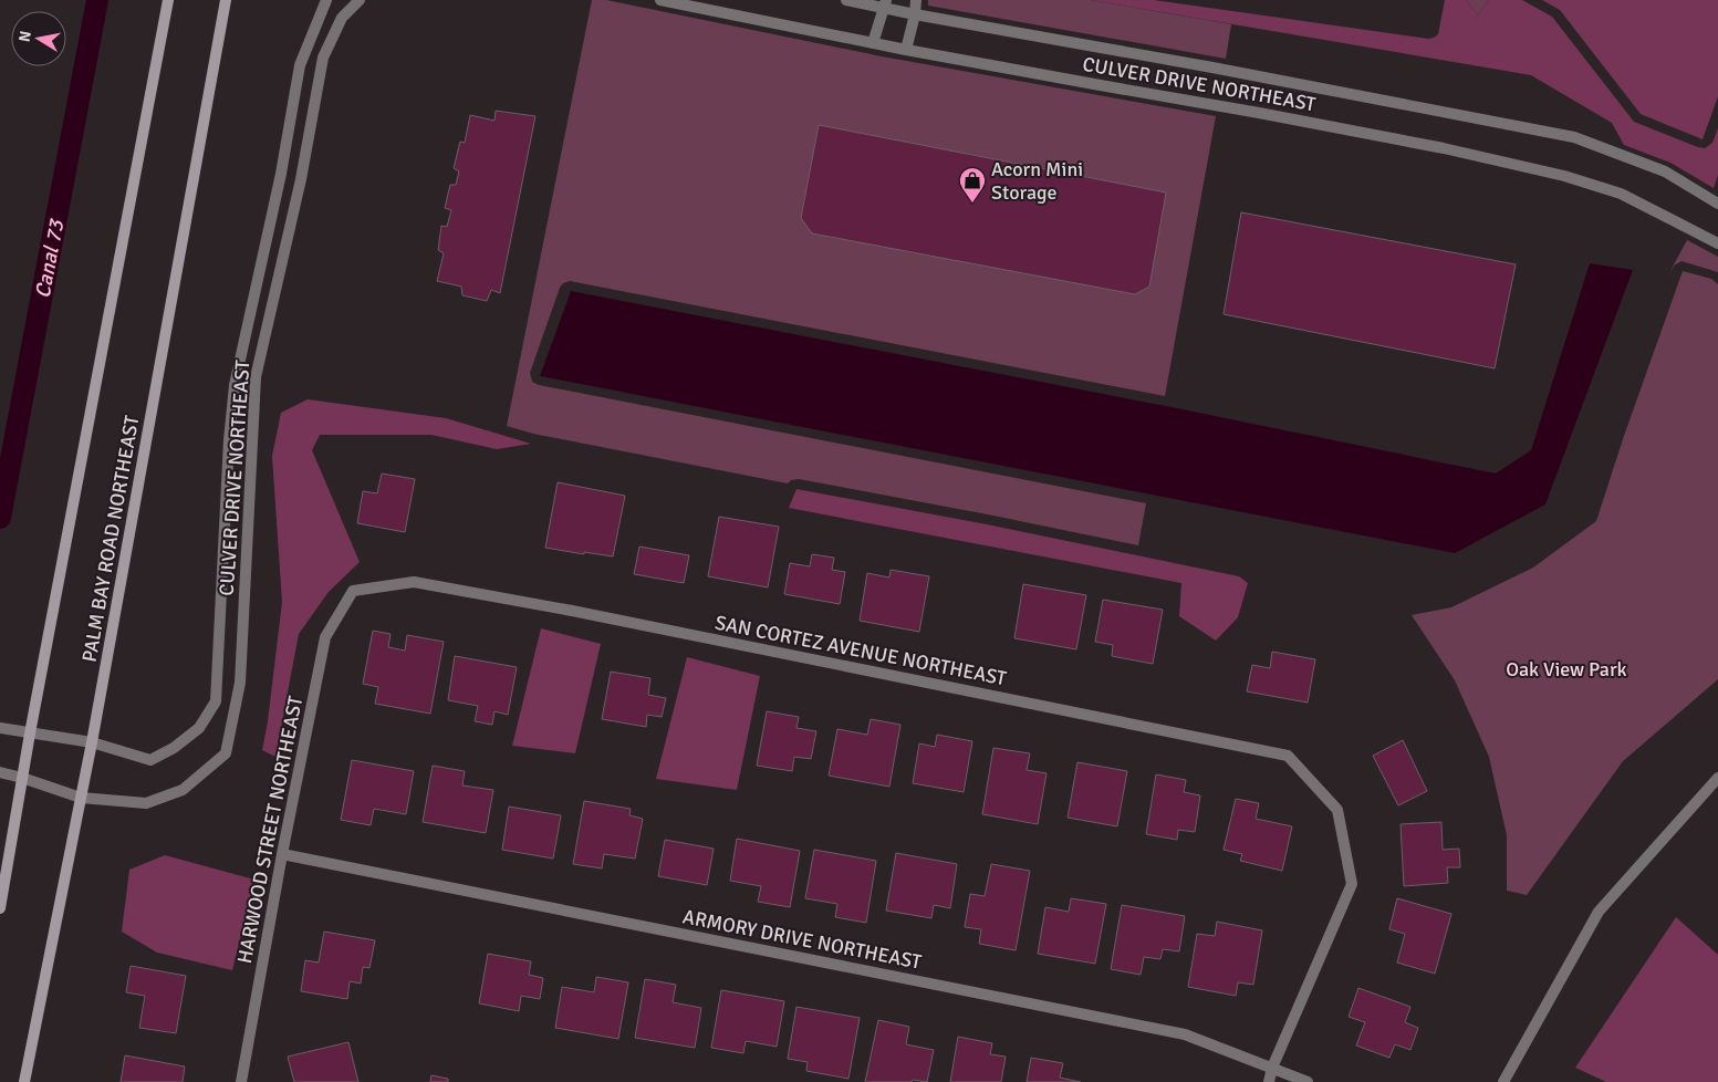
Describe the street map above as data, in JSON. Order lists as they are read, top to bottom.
{
  "streets": {
    "main road": ["PALM BAY ROAD NORTHEAST"],
    "street": [
      "CULVER DRIVE NORTHEAST",
      "SAN CORTEZ AVENUE NORTHEAST",
      "HARWOOD STREET NORTHEAST",
      "ARMORY DRIVE NORTHEAST"
    ]
  },
  "crossings": [
    ["CULVER DRIVE NORTHEAST", "PALM BAY ROAD NORTHEAST"],
    ["SAN CORTEZ AVENUE NORTHEAST", "HARWOOD STREET NORTHEAST"],
    ["SAN CORTEZ AVENUE NORTHEAST", "ARMORY DRIVE NORTHEAST"],
    ["HARWOOD STREET NORTHEAST", "ARMORY DRIVE NORTHEAST"]
  ],
  "water": ["Canal 73"],
  "parks": ["Oak View Park"],
  "places": {
    "shop": ["Acorn Mini Storage"]
  },
  "north": "left"
}
